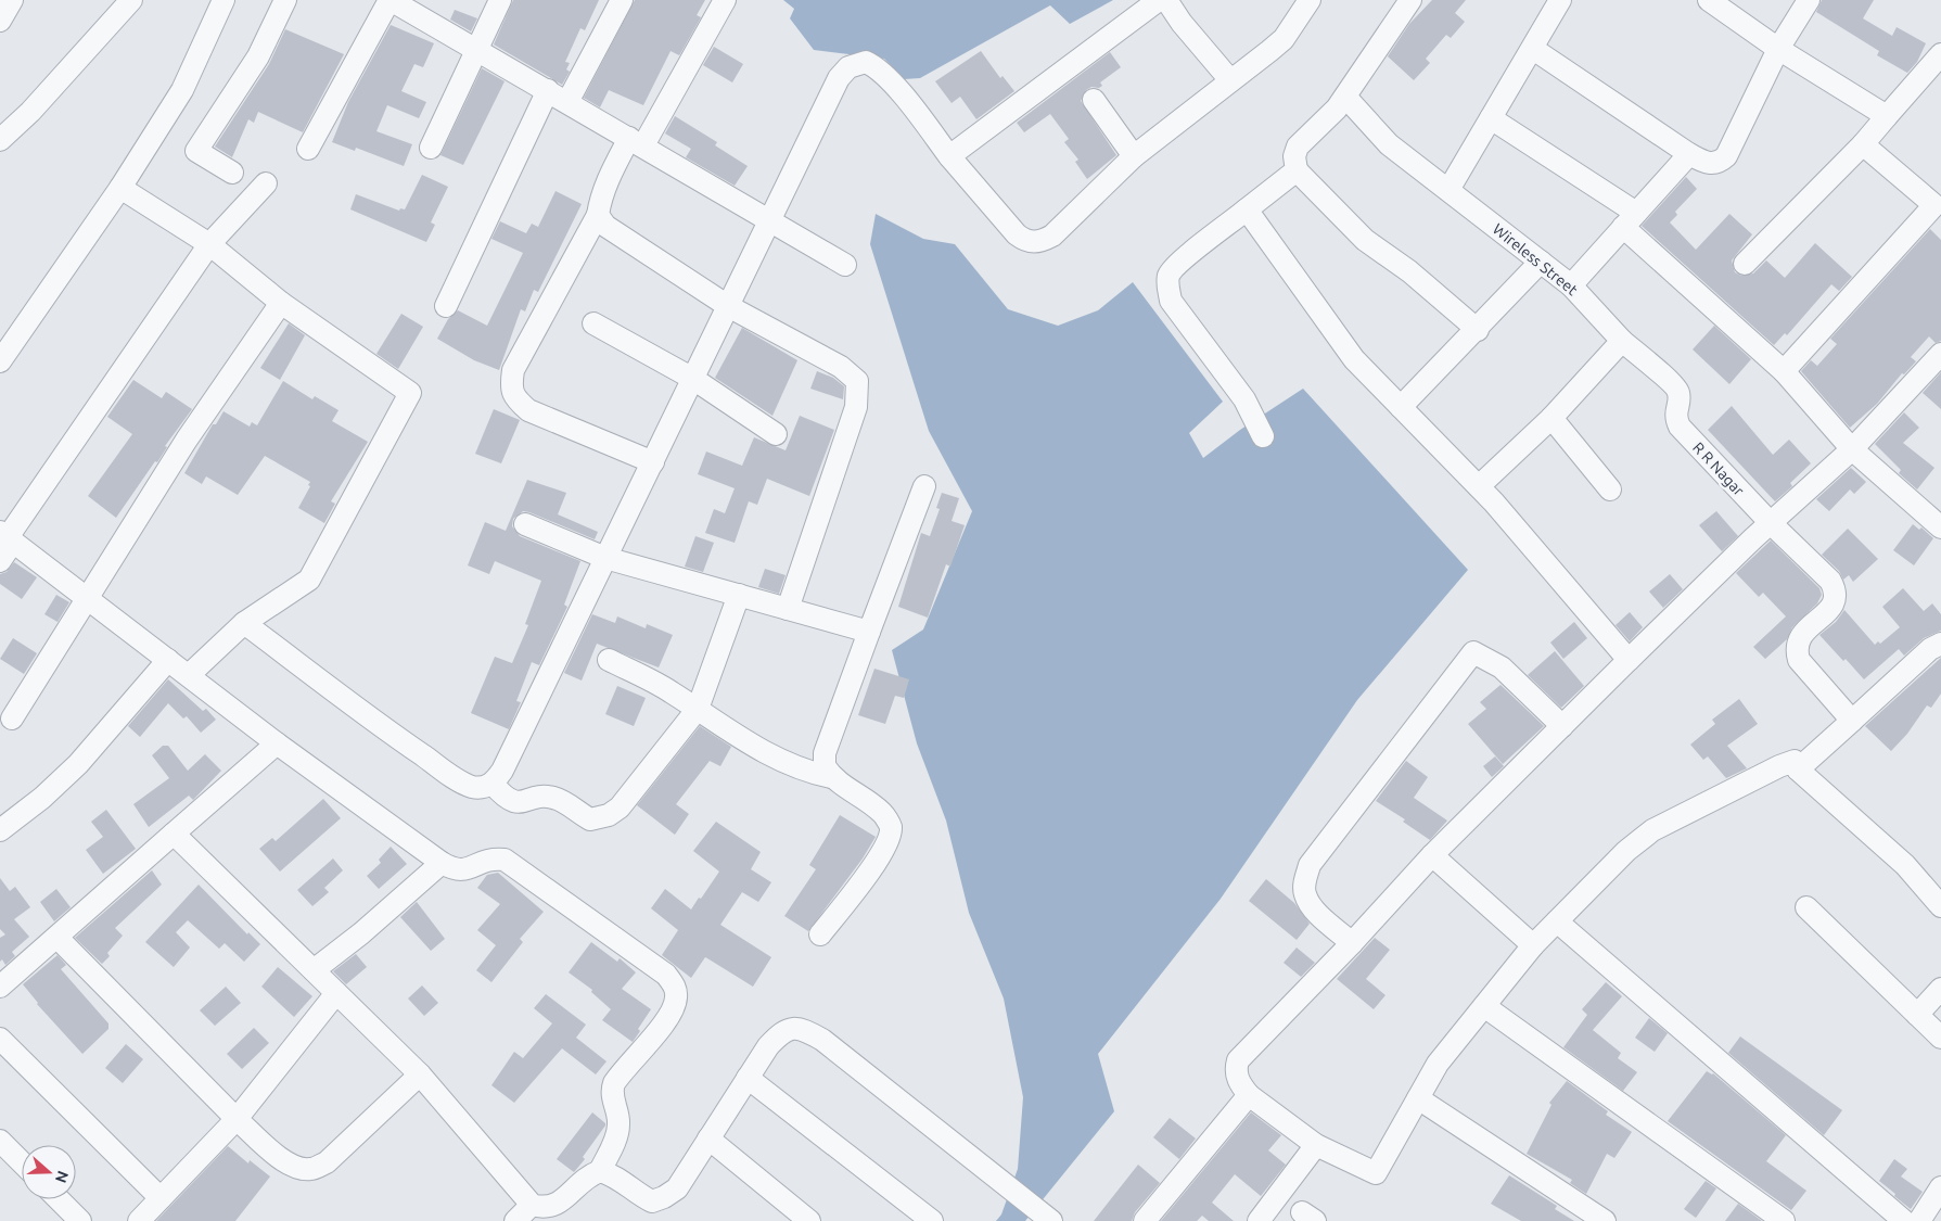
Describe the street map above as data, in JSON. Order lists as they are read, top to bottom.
{
  "streets": {
    "street": ["Wireless Street", "R R Nagar"]
  },
  "crossings": [
    ["Wireless Street", "R R Nagar"]
  ],
  "north": "right"
}
